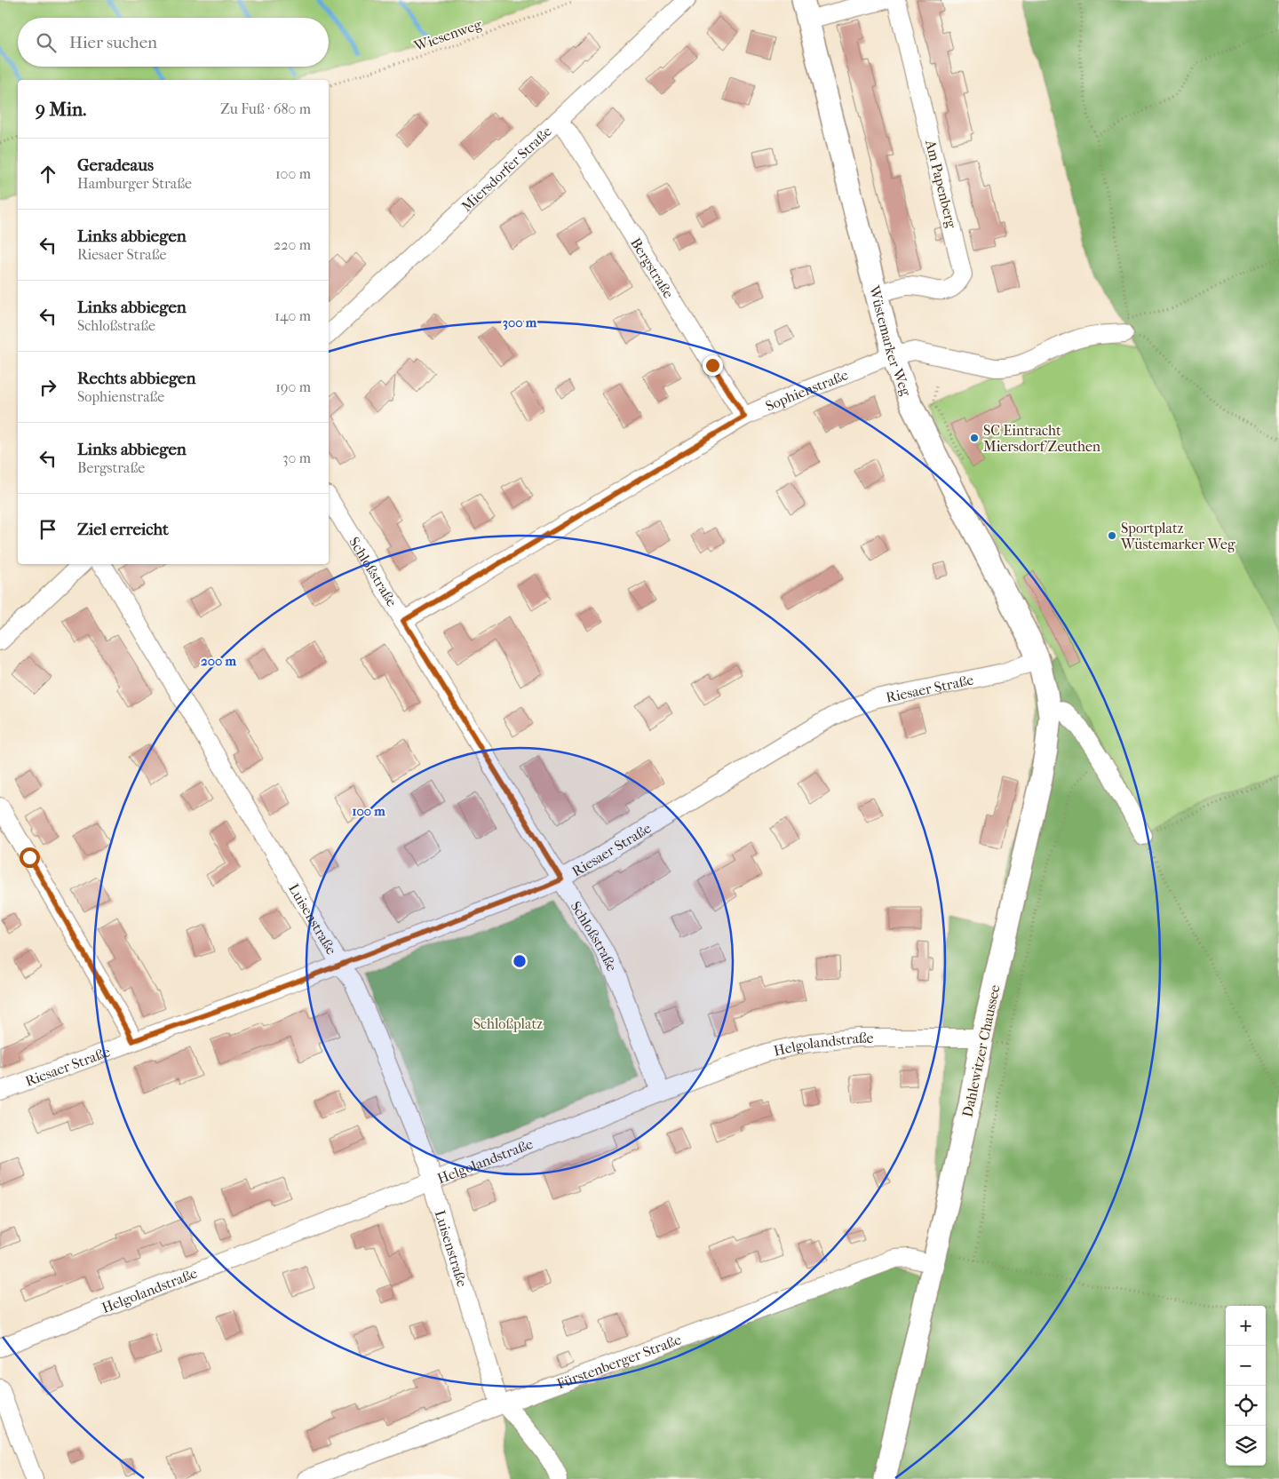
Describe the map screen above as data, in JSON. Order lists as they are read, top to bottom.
{
  "streets": {
    "main road": ["Wüstemarker Weg", "Dahlewitzer Chaussee"],
    "street": [
      "Miersdorfer Straße",
      "Am Papenberg",
      "Bergstraße",
      "Sophienstraße",
      "Schloßstraße",
      "Riesaer Straße",
      "Luisenstraße",
      "Helgolandstraße",
      "Fürstenberger Straße"
    ],
    "path": ["Wiesenweg"]
  },
  "crossings": [
    ["Miersdorfer Straße", "Bergstraße"],
    ["Am Papenberg", "Wüstemarker Weg"],
    ["Bergstraße", "Sophienstraße"],
    ["Wüstemarker Weg", "Sophienstraße"],
    ["Wüstemarker Weg", "Riesaer Straße"],
    ["Wüstemarker Weg", "Dahlewitzer Chaussee"],
    ["Sophienstraße", "Schloßstraße"],
    ["Schloßstraße", "Riesaer Straße"],
    ["Schloßstraße", "Helgolandstraße"],
    ["Riesaer Straße", "Luisenstraße"],
    ["Riesaer Straße", "Dahlewitzer Chaussee"],
    ["Luisenstraße", "Helgolandstraße"],
    ["Luisenstraße", "Fürstenberger Straße"],
    ["Helgolandstraße", "Dahlewitzer Chaussee"],
    ["Dahlewitzer Chaussee", "Fürstenberger Straße"]
  ],
  "parks": ["Schloßplatz"],
  "places": ["SC Eintracht Miersdorf/Zeuthen", "Sportplatz Wüstemarker Weg"],
  "page": {
    "search": "Hier suchen",
    "heading": ["9 Min.", "Zu Fuß · 680 m"],
    "list": [
      ["Geradeaus", "Hamburger Straße", "100 m"],
      ["Links abbiegen", "Riesaer Straße", "220 m"],
      ["Links abbiegen", "Schloßstraße", "140 m"],
      ["Rechts abbiegen", "Sophienstraße", "190 m"],
      ["Links abbiegen", "Bergstraße", "30 m"],
      "Ziel erreicht"
    ],
    "map_buttons": ["+", "−"]
  },
  "rings": ["300 m", "200 m", "100 m"]
}
